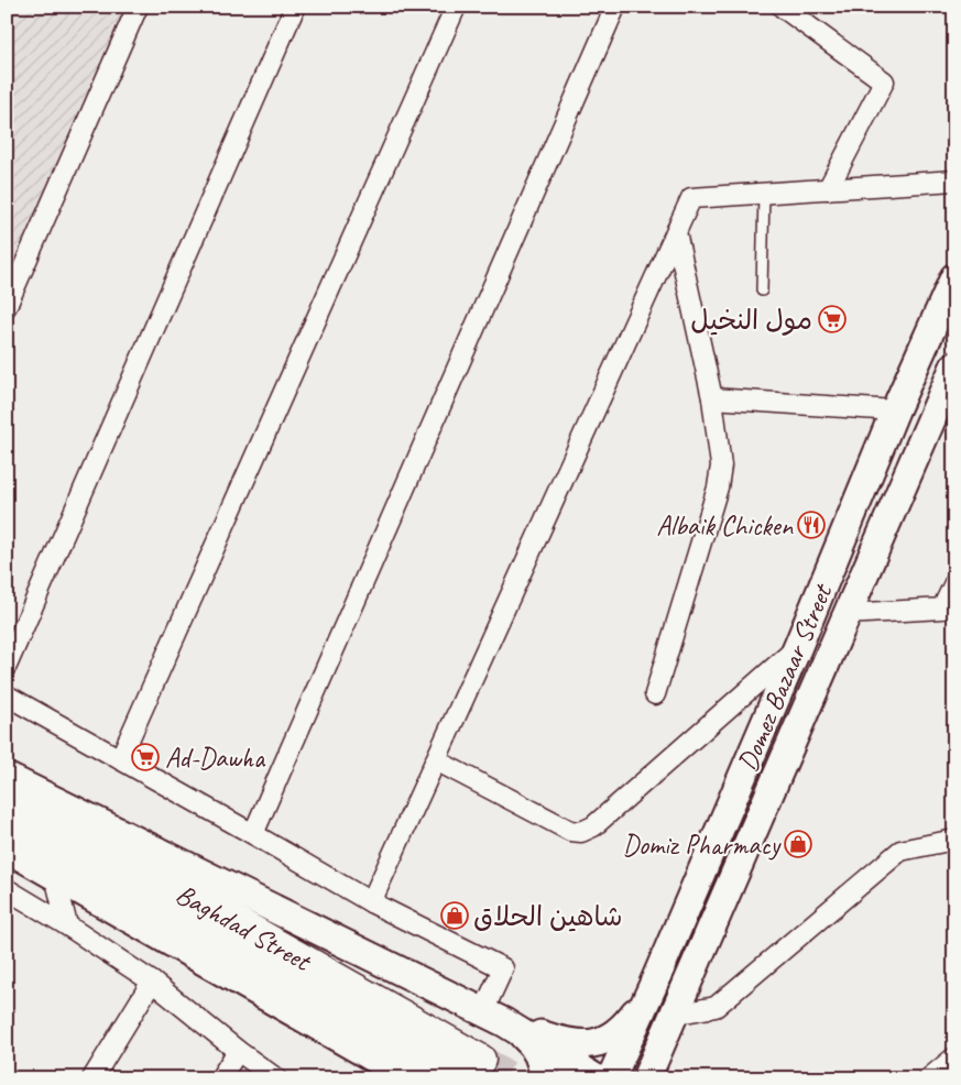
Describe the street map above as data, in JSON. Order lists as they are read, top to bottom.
{
  "streets": {
    "main road": ["Domez Bazaar Street", "Baghdad Street"]
  },
  "places": {
    "supermarket": ["مول النخيل", "Ad-Dawha"],
    "restaurant": ["Albaik Chicken"],
    "shop": ["Domiz Pharmacy", "شاهين الحلاق"]
  }
}
